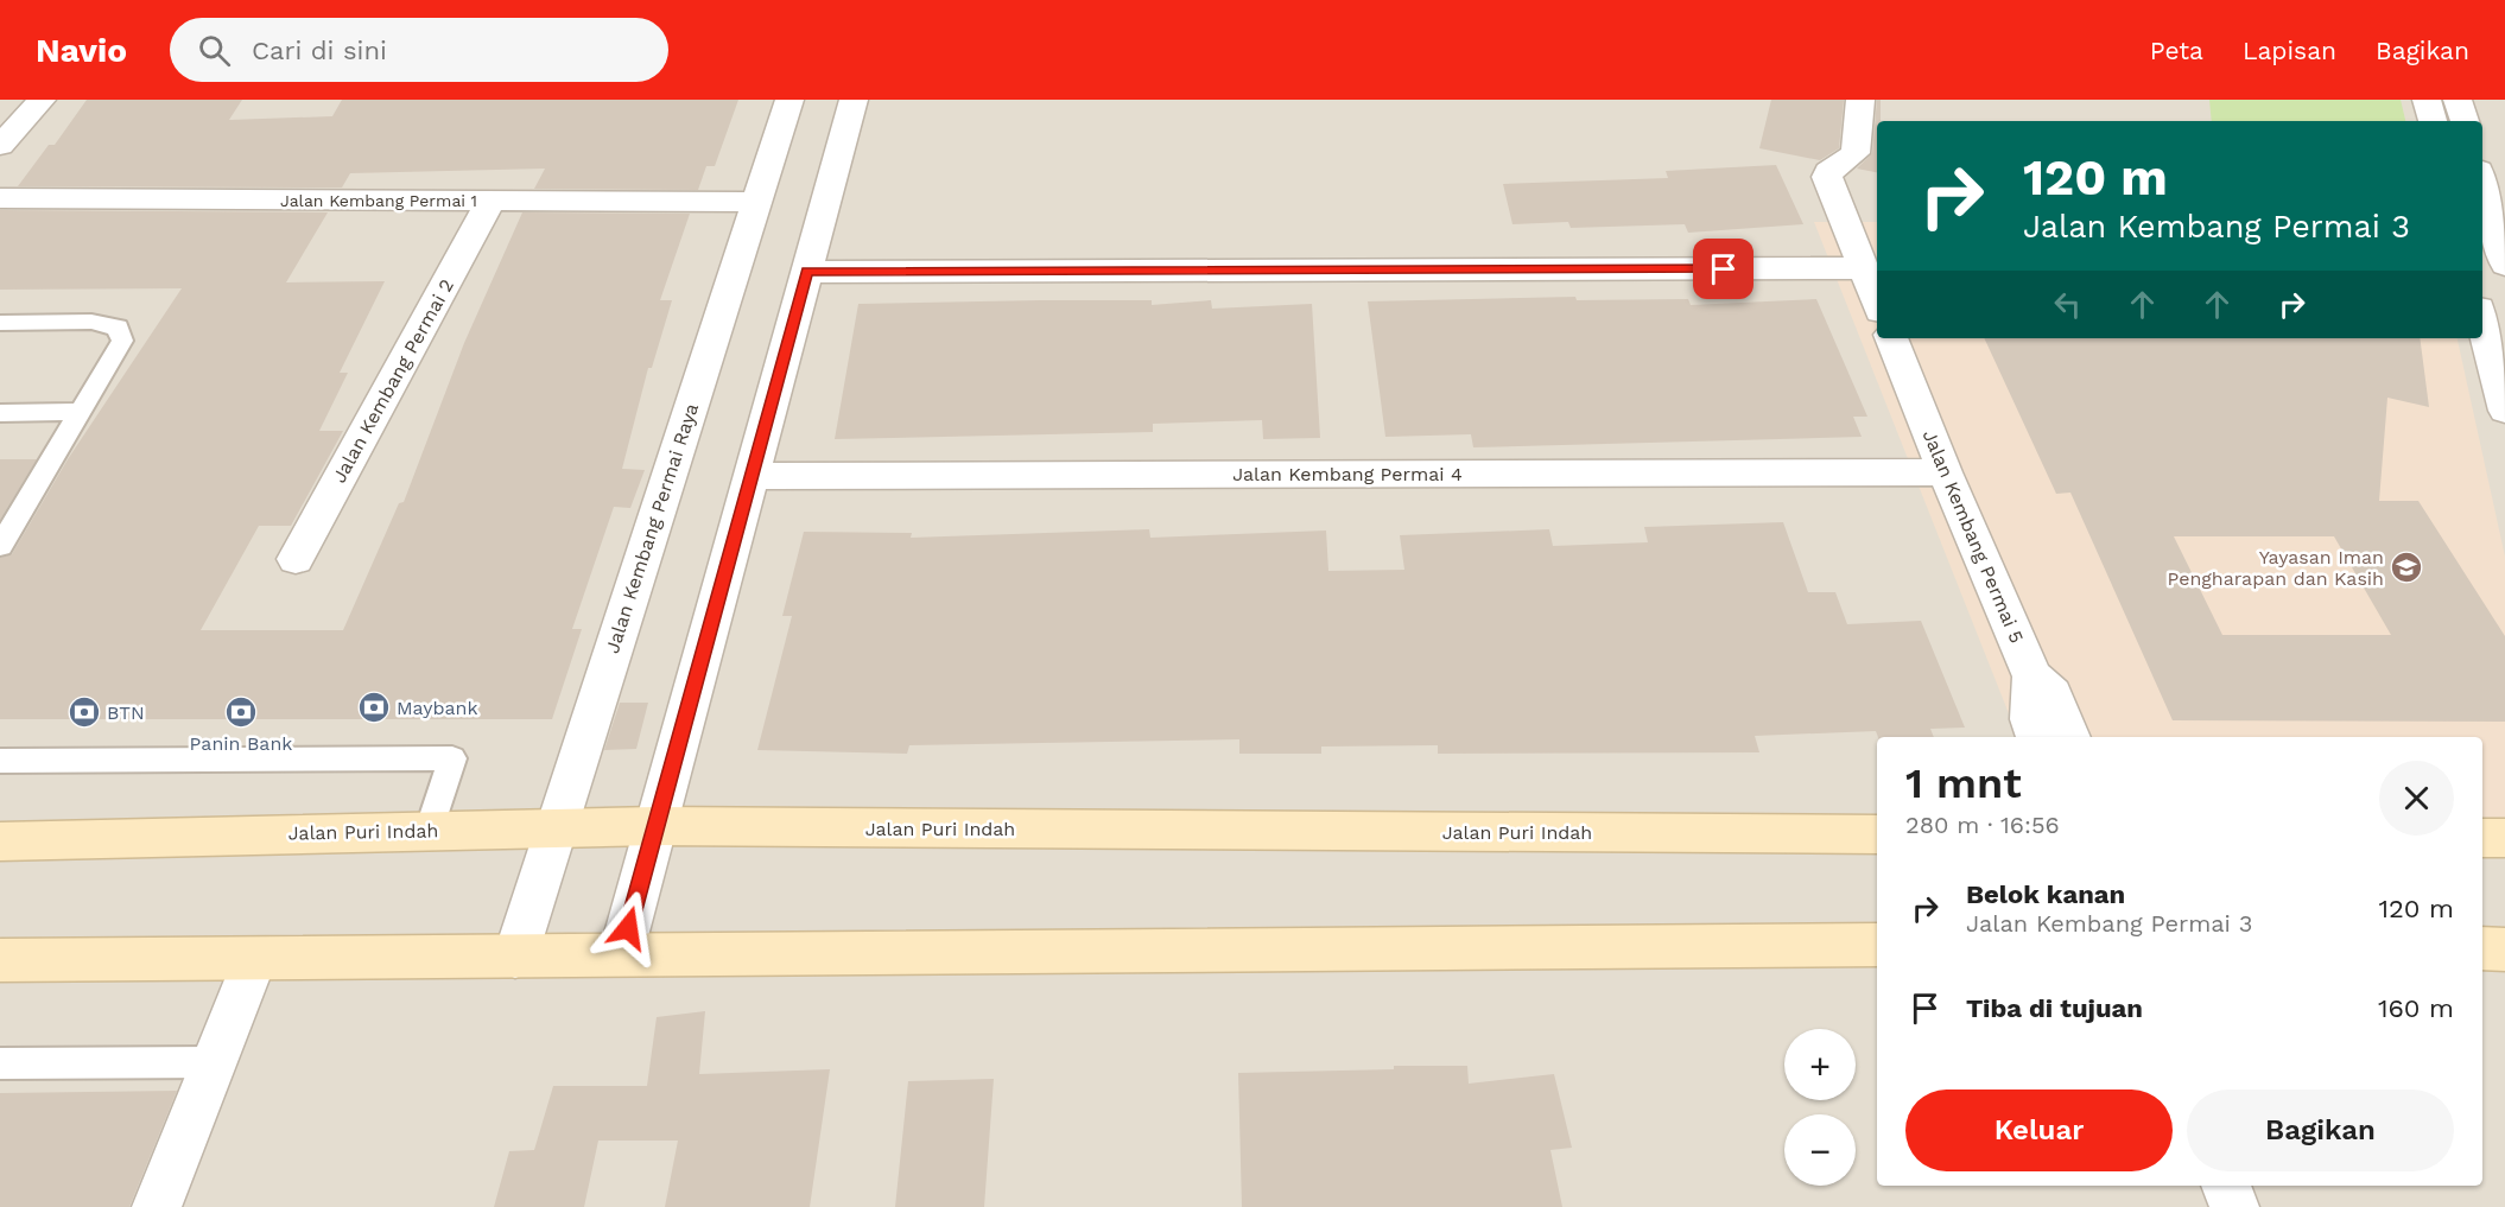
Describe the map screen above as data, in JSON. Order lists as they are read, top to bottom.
{
  "streets": {
    "main road": ["Jalan Puri Indah"],
    "street": [
      "Jalan Kembang Permai 1",
      "Jalan Kembang Permai 2",
      "Jalan Kembang Permai 4",
      "Jalan Kembang Permai Raya",
      "Jalan Kembang Permai 5"
    ]
  },
  "crossings": [
    ["Jalan Kembang Permai 1", "Jalan Kembang Permai 2"],
    ["Jalan Kembang Permai 1", "Jalan Kembang Permai Raya"],
    ["Jalan Kembang Permai 4", "Jalan Kembang Permai 5"],
    ["Jalan Kembang Permai Raya", "Jalan Puri Indah"]
  ],
  "places": {
    "school or university": ["Yayasan Iman Pengharapan dan Kasih"],
    "bank": ["Maybank", "BTN", "Panin Bank"]
  },
  "page": {
    "header": "Navio",
    "search": "Cari di sini",
    "nav": ["Peta", "Lapisan", "Bagikan"],
    "turn": ["120 m", "Jalan Kembang Permai 3"],
    "heading": ["1 mnt", "280 m · 16:56"],
    "list": [
      {
        "name": "Belok kanan",
        "note": "Jalan Kembang Permai 3",
        "value": "120 m"
      },
      {
        "name": "Tiba di tujuan",
        "value": "160 m"
      }
    ],
    "map_buttons": ["+", "−"],
    "buttons": ["Keluar", "Bagikan"]
  }
}
